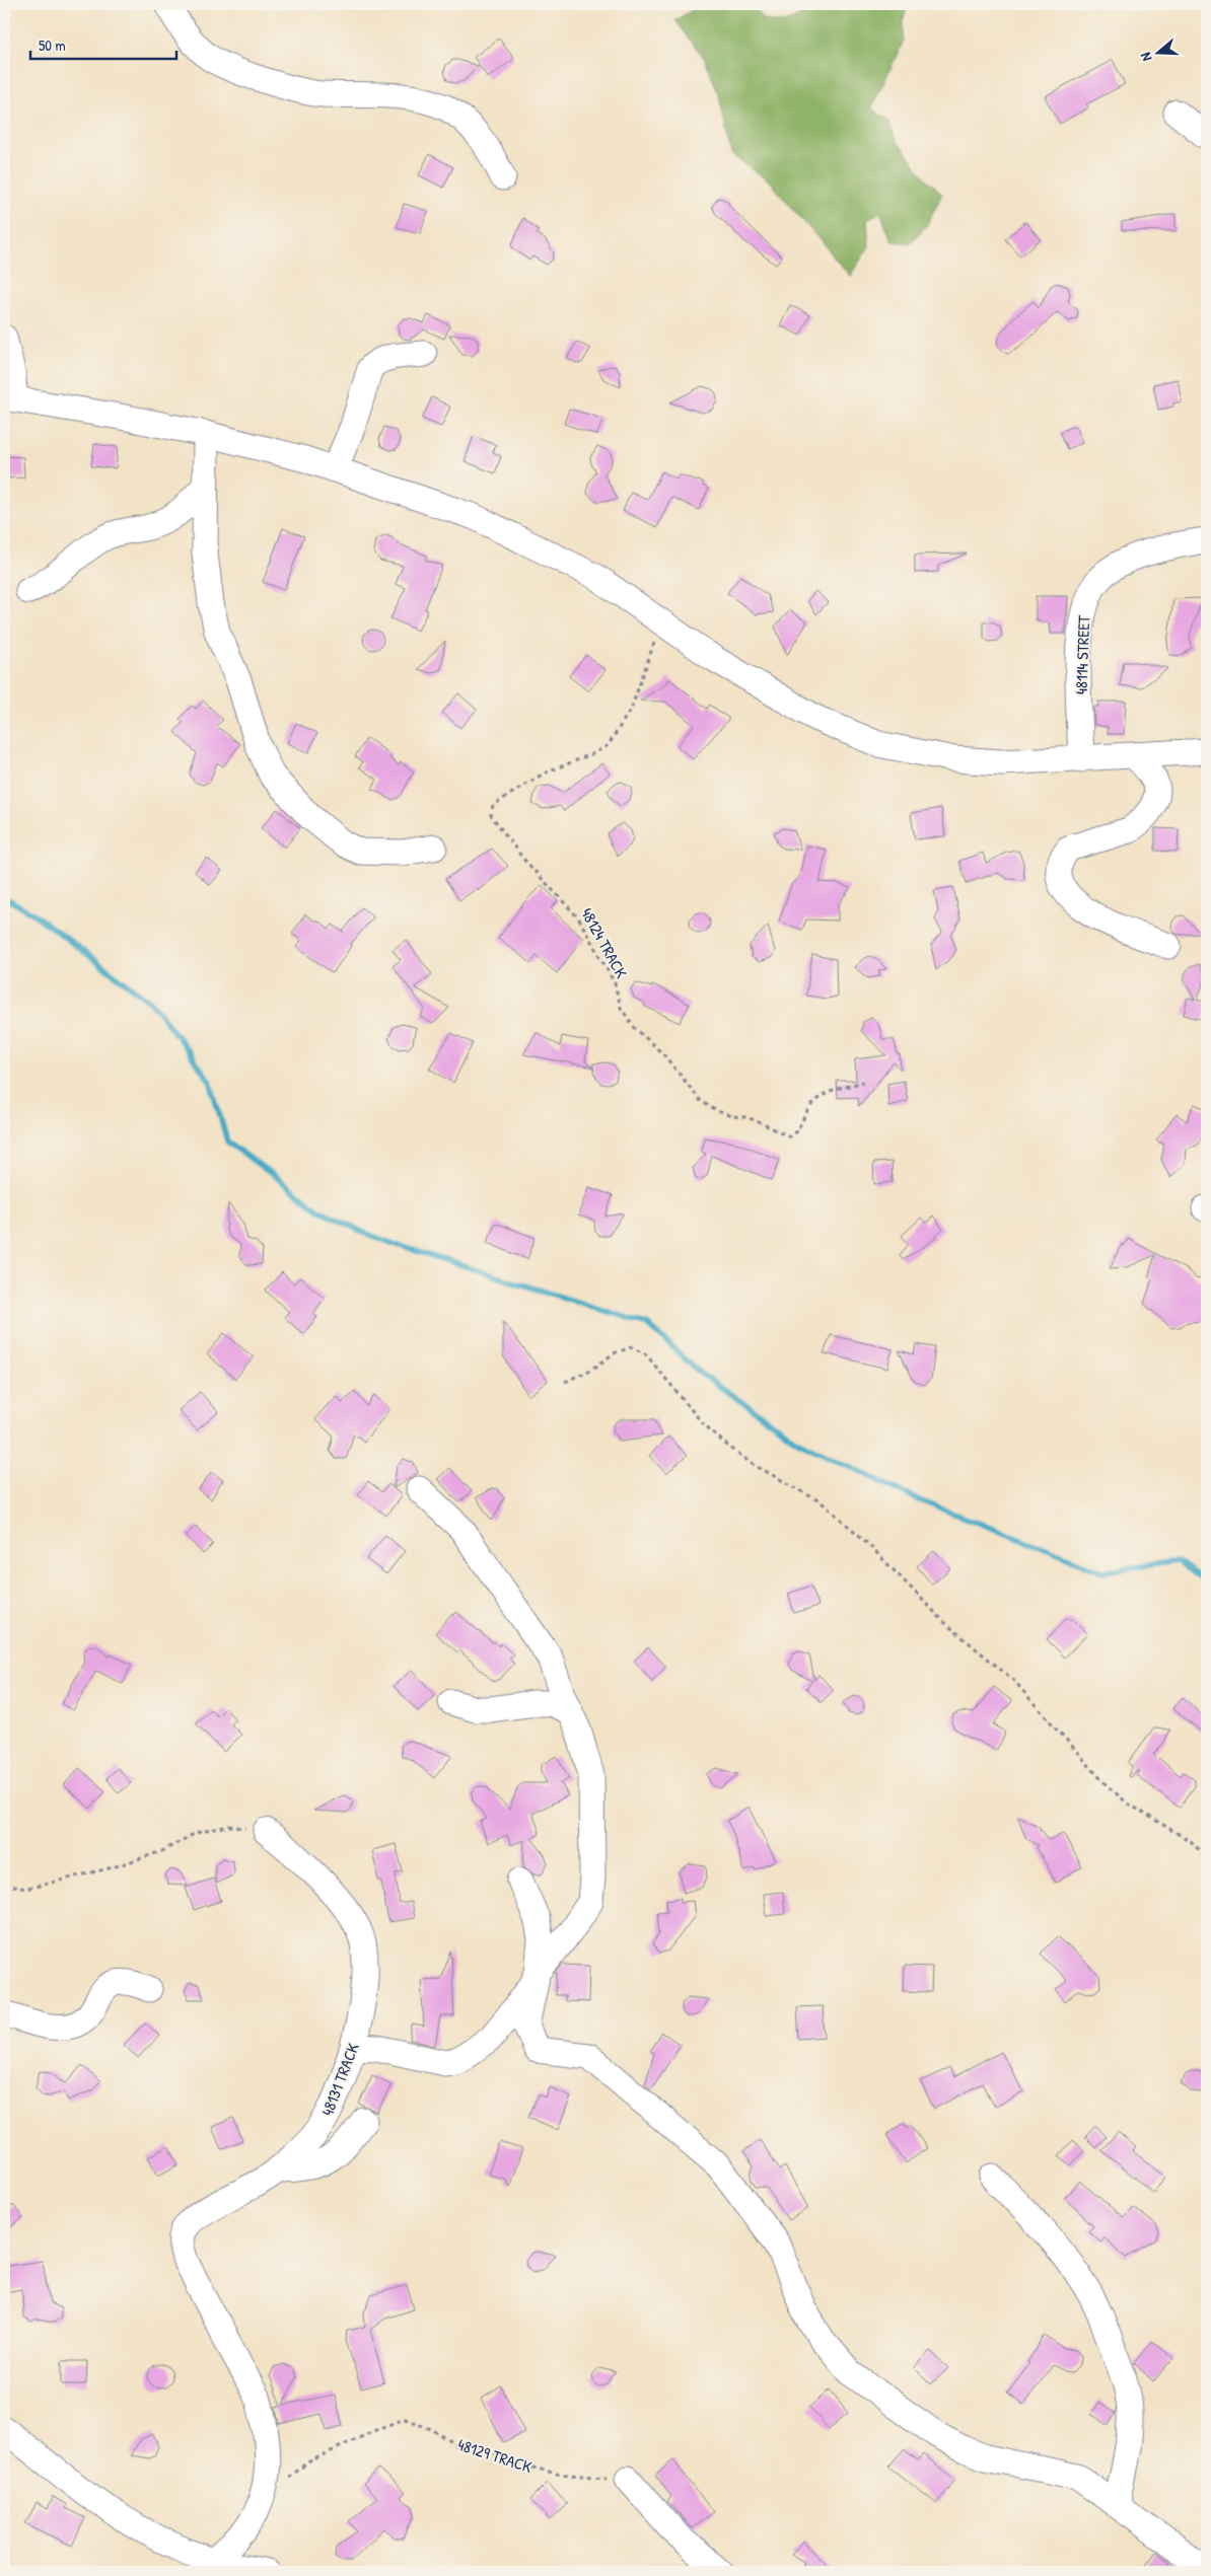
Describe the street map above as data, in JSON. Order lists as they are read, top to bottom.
{
  "streets": {
    "street": ["48114 STREET", "48131 TRACK"],
    "path": ["48124 TRACK", "48129 TRACK"]
  },
  "scale_bar": "50 m",
  "north": "left"
}
